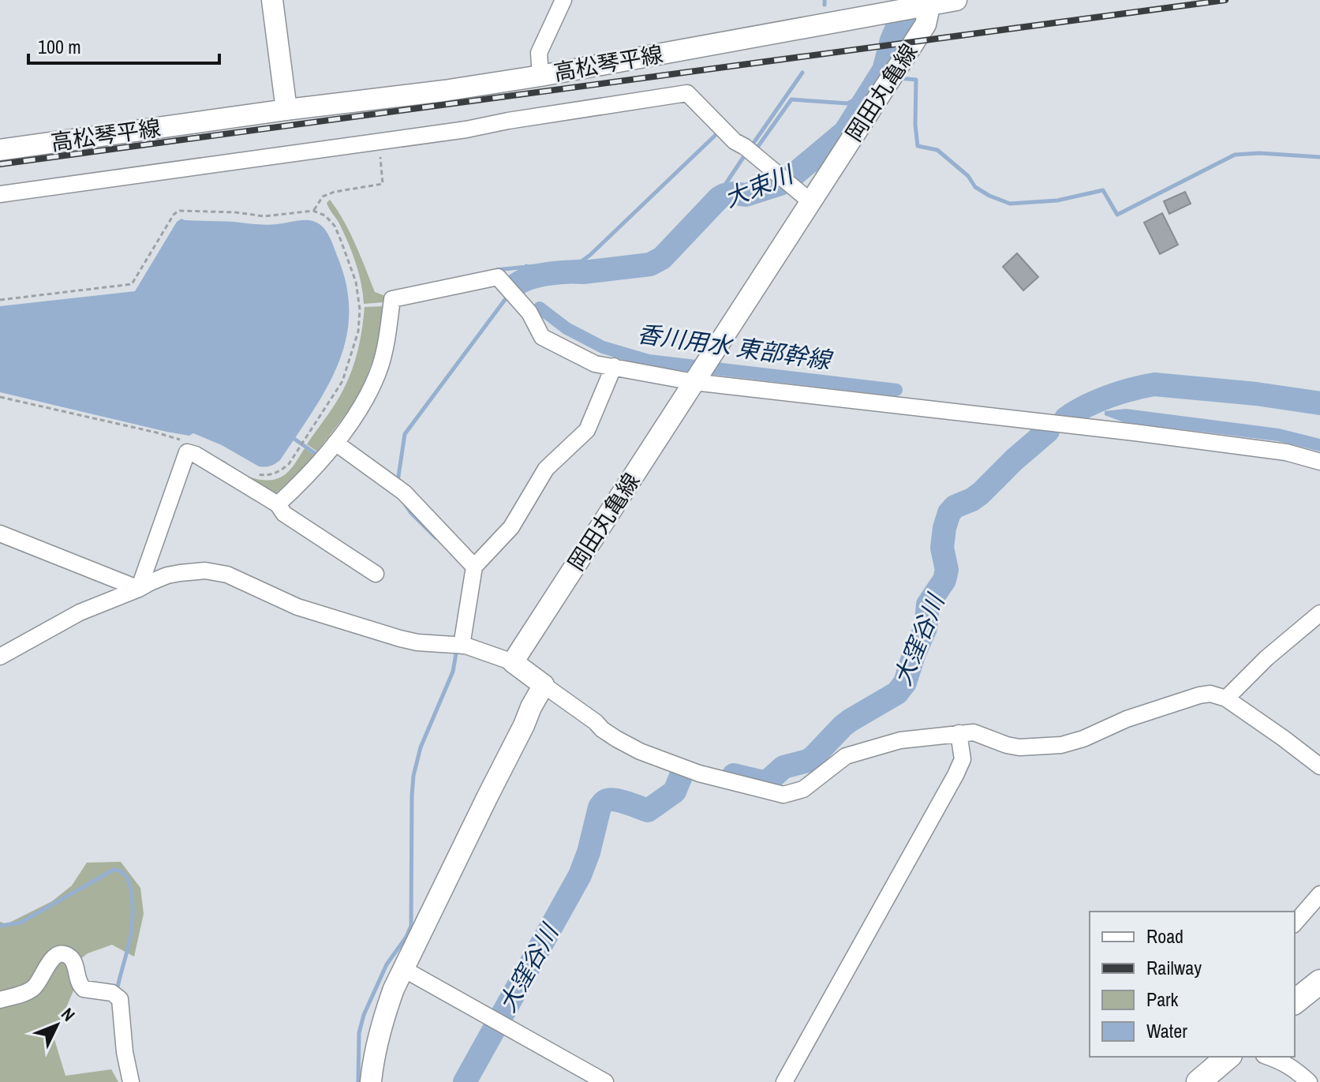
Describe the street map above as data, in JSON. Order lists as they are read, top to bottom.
{
  "streets": {
    "main road": ["高松琴平線", "岡田丸亀線"]
  },
  "crossings": [
    ["高松琴平線", "岡田丸亀線"]
  ],
  "water": ["大束川", "香川用水 東部幹線", "大窪谷川"],
  "legend": [
    "Road",
    "Railway",
    "Park",
    "Water"
  ],
  "scale_bar": "100 m",
  "north": "top right"
}
